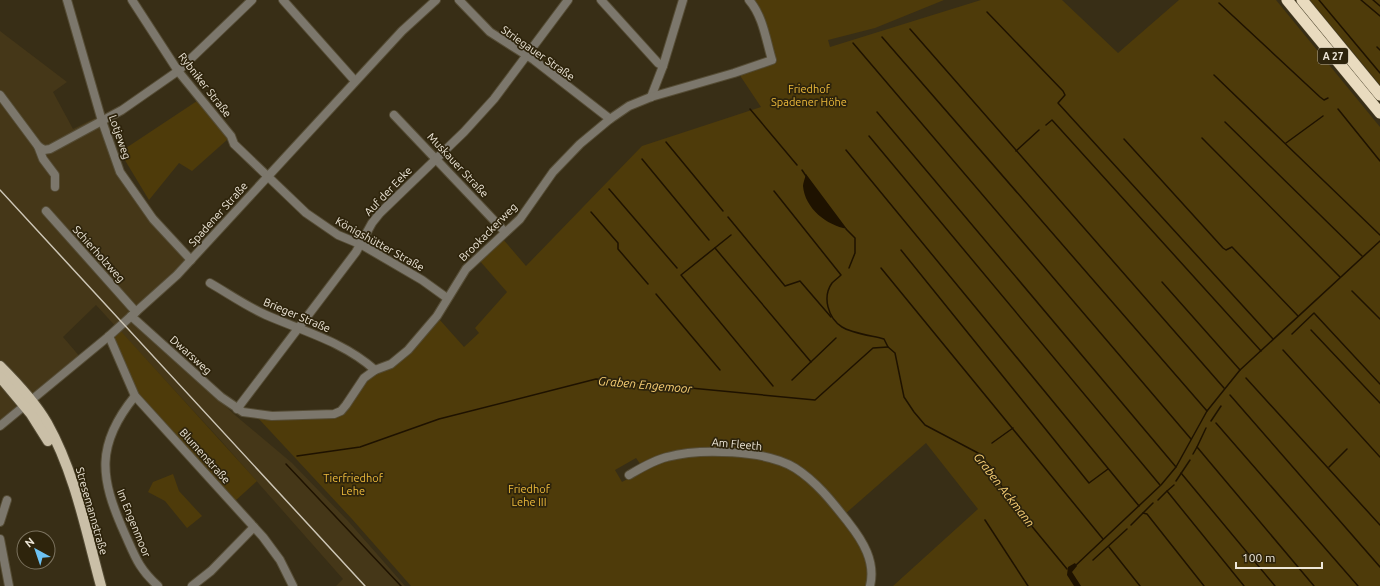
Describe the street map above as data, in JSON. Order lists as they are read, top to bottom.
{
  "streets": {
    "highway": ["A 27"],
    "main road": ["Stresemannstraße"],
    "street": [
      "Striegauer Straße",
      "Rybniker Straße",
      "Lotjeweg",
      "Muskauer Straße",
      "Auf der Eeke",
      "Spadener Straße",
      "Brookackerweg",
      "Königshütter Straße",
      "Schierholzweg",
      "Brieger Straße",
      "Dwarsweg",
      "Am Fleeth",
      "Blumenstraße",
      "Im Engenmoor"
    ]
  },
  "crossings": [
    ["Striegauer Straße", "Auf der Eeke"],
    ["Striegauer Straße", "Brookackerweg"],
    ["Rybniker Straße", "Spadener Straße"],
    ["Rybniker Straße", "Königshütter Straße"],
    ["Lotjeweg", "Spadener Straße"],
    ["Muskauer Straße", "Auf der Eeke"],
    ["Muskauer Straße", "Brookackerweg"],
    ["Auf der Eeke", "Brookackerweg"],
    ["Auf der Eeke", "Königshütter Straße"],
    ["Auf der Eeke", "Brieger Straße"],
    ["Auf der Eeke", "Dwarsweg"],
    ["Spadener Straße", "Königshütter Straße"],
    ["Spadener Straße", "Schierholzweg"],
    ["Spadener Straße", "Dwarsweg"],
    ["Spadener Straße", "Blumenstraße"],
    ["Spadener Straße", "Stresemannstraße"],
    ["Brookackerweg", "Königshütter Straße"],
    ["Brookackerweg", "Brieger Straße"],
    ["Brookackerweg", "Dwarsweg"],
    ["Schierholzweg", "Dwarsweg"],
    ["Blumenstraße", "Im Engenmoor"]
  ],
  "water": ["Graben Engemoor", "Graben Ackmann"],
  "parks": ["Friedhof Spadener Höhe", "Tierfriedhof Lehe", "Friedhof Lehe III"],
  "scale_bar": "100 m",
  "north": "top left"
}
